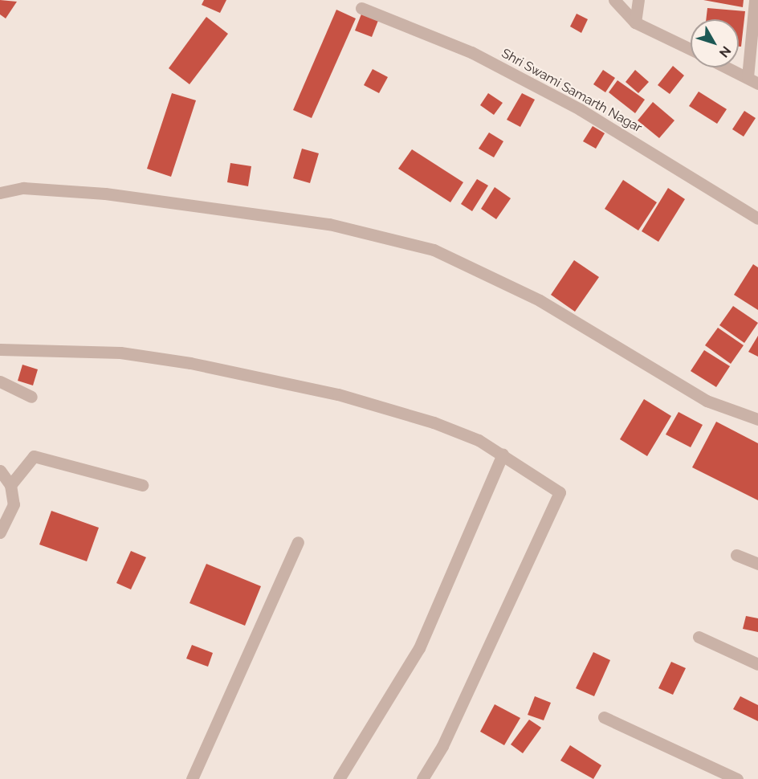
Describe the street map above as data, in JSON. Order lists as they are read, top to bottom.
{
  "streets": {
    "street": ["Shri Swami Samarth Nagar"]
  },
  "north": "bottom right"
}
